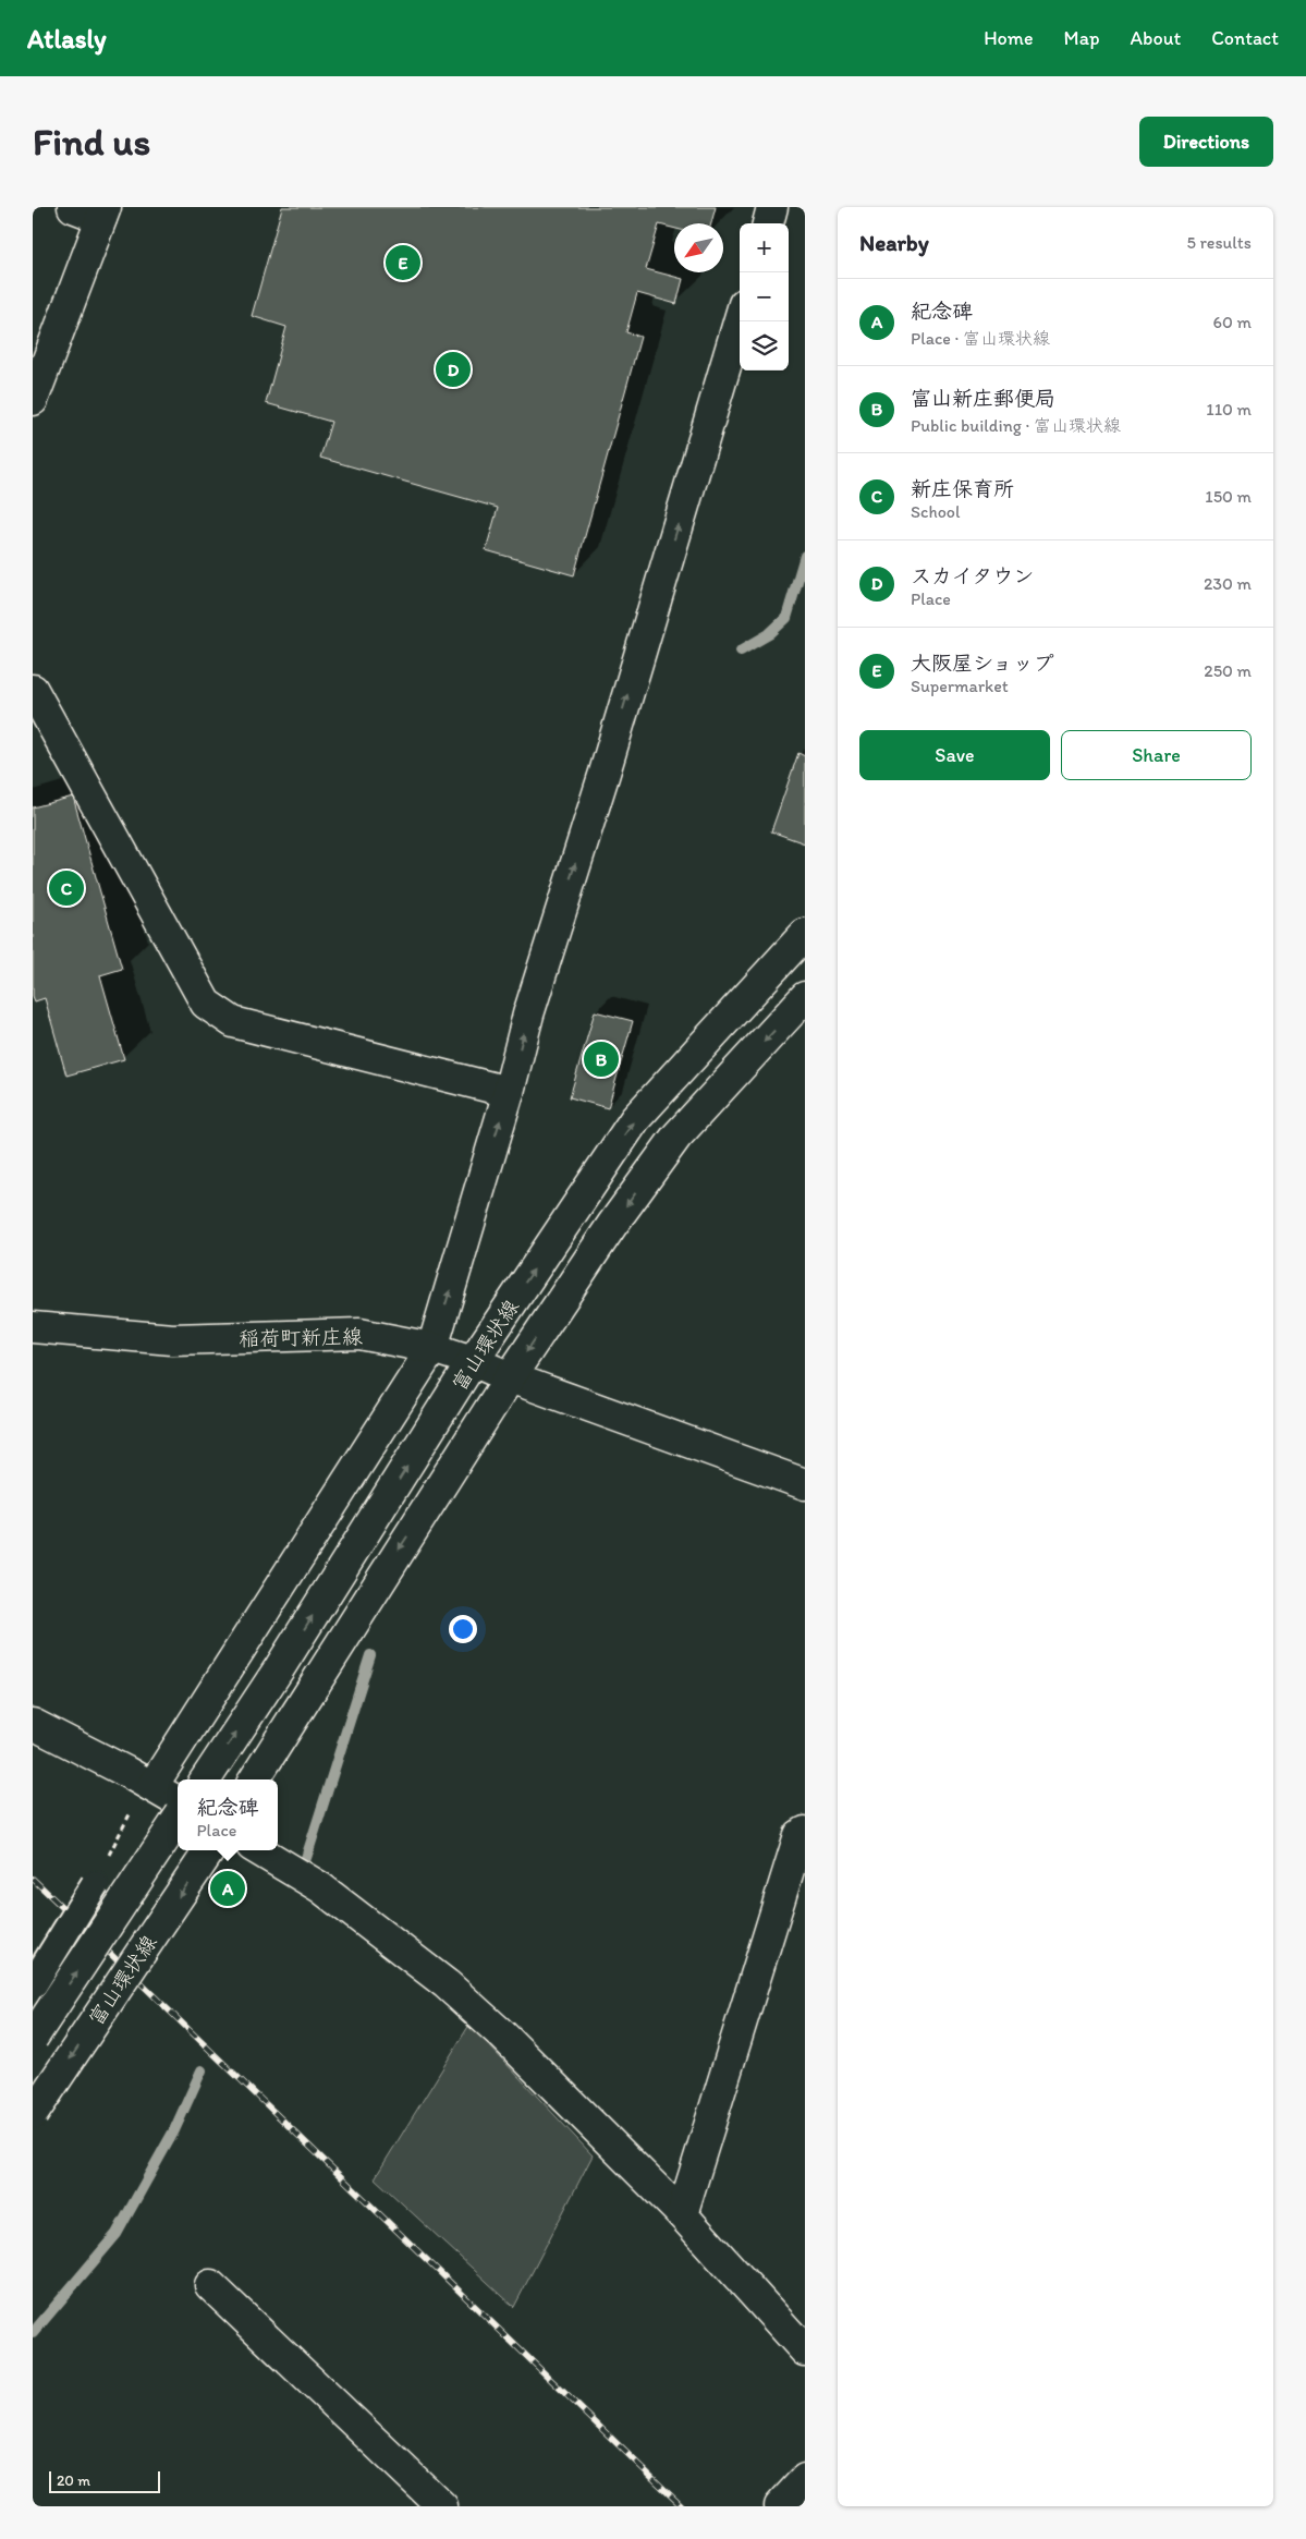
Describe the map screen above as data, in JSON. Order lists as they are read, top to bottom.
{
  "streets": {
    "street": ["稲荷町新庄線", "富山環状線"]
  },
  "crossings": [
    ["稲荷町新庄線", "富山環状線"]
  ],
  "scale_bar": "20 m",
  "north": "bottom left",
  "page": {
    "header": "Atlasly",
    "nav": [
      "Home",
      "Map",
      "About",
      "Contact"
    ],
    "buttons": [
      "Directions",
      ["Save", "Share"]
    ],
    "title": "Find us",
    "heading": ["Nearby", "5 results"],
    "map_buttons": ["+", "−"],
    "pins": [
      "E",
      "D",
      "C",
      "B",
      "A"
    ],
    "list": [
      {
        "mark": "A",
        "name": "紀念碑",
        "note": "Place · 富山環状線",
        "value": "60 m"
      },
      {
        "mark": "B",
        "name": "富山新庄郵便局",
        "note": "Public building · 富山環状線",
        "value": "110 m"
      },
      {
        "mark": "C",
        "name": "新庄保育所",
        "note": "School",
        "value": "150 m"
      },
      {
        "mark": "D",
        "name": "スカイタウン",
        "note": "Place",
        "value": "230 m"
      },
      {
        "mark": "E",
        "name": "大阪屋ショップ",
        "note": "Supermarket",
        "value": "250 m"
      }
    ],
    "popup": ["紀念碑", "Place"],
    "scale": "20 m"
  }
}
